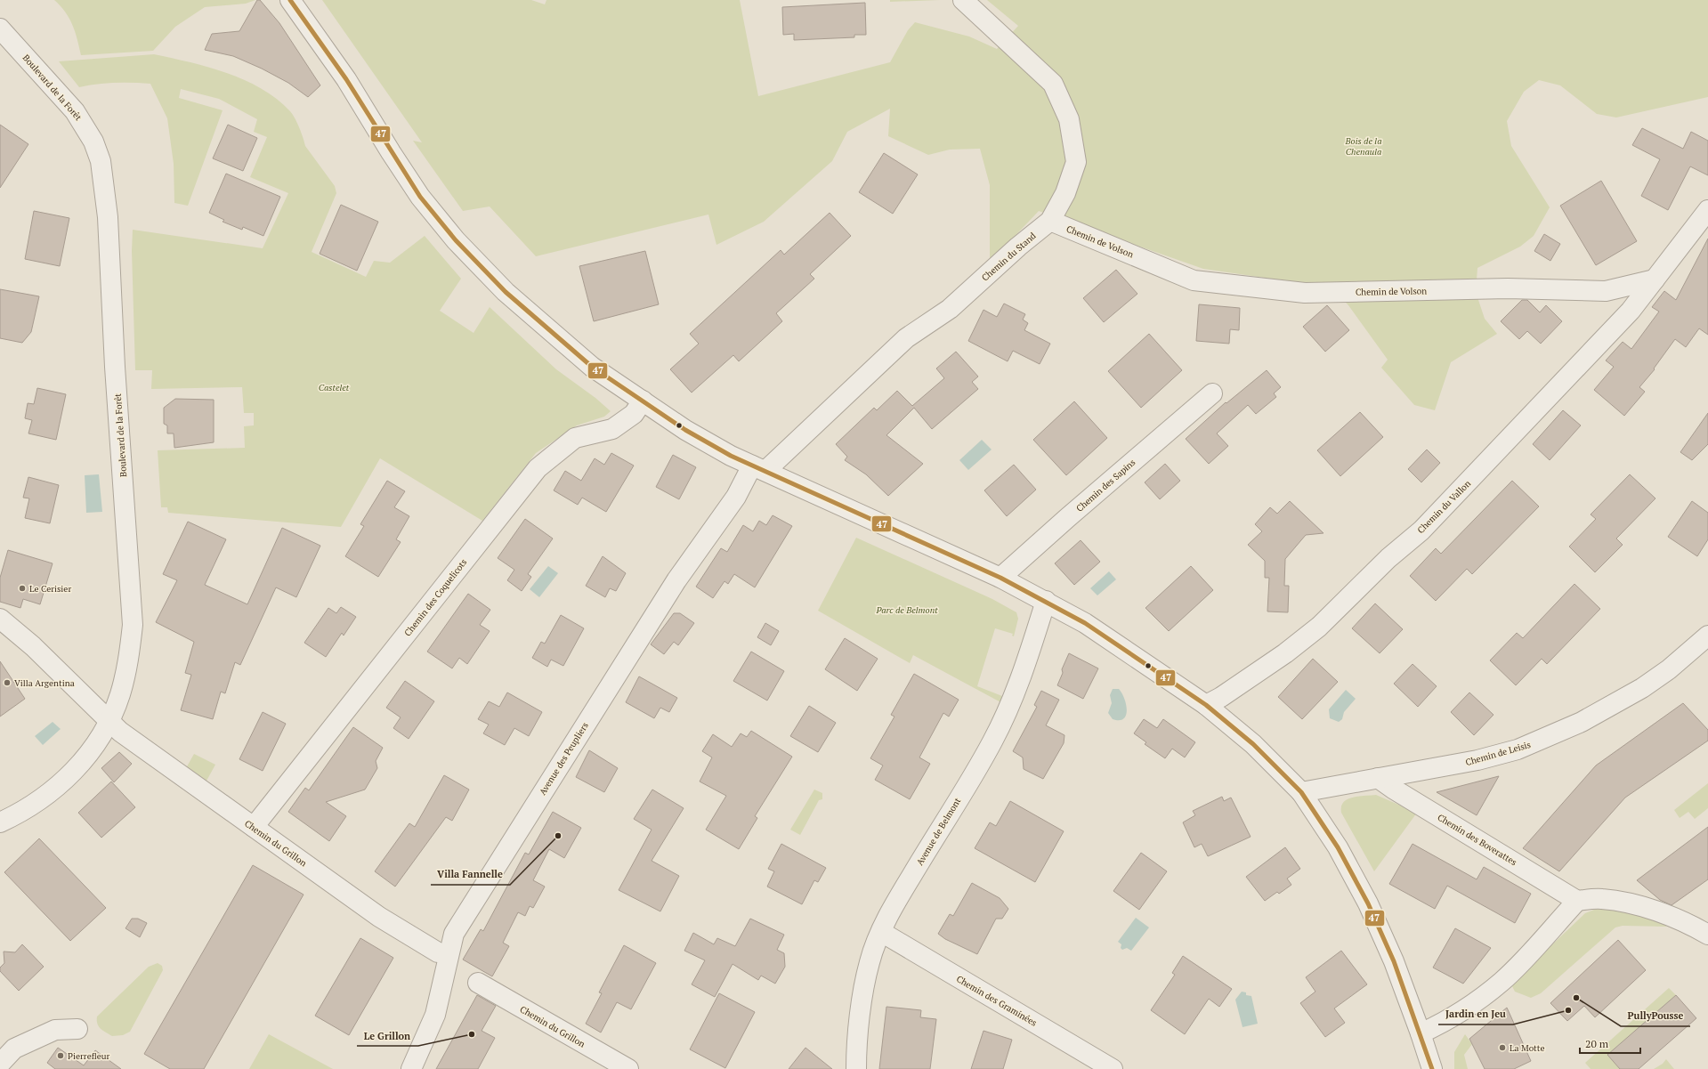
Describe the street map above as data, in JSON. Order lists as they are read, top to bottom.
{
  "streets": {
    "street": [
      "Boulevard de la Forêt",
      "Chemin de Volson",
      "Chemin du Stand",
      "Chemin des Sapins",
      "Chemin du Vallon",
      "Chemin des Coquelicots",
      "Chemin de Leisis",
      "Avenue des Peupliers",
      "Avenue de Belmont",
      "Chemin des Boverattes",
      "Chemin du Grillon",
      "Chemin des Graminées"
    ]
  },
  "crossings": [
    ["Boulevard de la Forêt", "Chemin du Grillon"],
    ["Chemin de Volson", "Chemin du Stand"],
    ["Chemin de Volson", "Chemin du Vallon"],
    ["Chemin du Stand", "Avenue des Peupliers"],
    ["Chemin des Coquelicots", "Chemin du Grillon"],
    ["Chemin de Leisis", "Chemin des Boverattes"],
    ["Avenue des Peupliers", "Chemin du Grillon"],
    ["Avenue de Belmont", "Chemin des Graminées"]
  ],
  "parks": ["Bois de la Chenaula", "Castelet", "Parc de Belmont"],
  "places": [
    "Le Cerisier",
    "Villa Argentina",
    "Villa Fannelle",
    "PullyPousse",
    "Jardin en Jeu",
    "Le Grillon",
    "La Motte",
    "Pierrefleur"
  ],
  "lines": ["transit line 47"],
  "scale_bar": "20 m"
}
